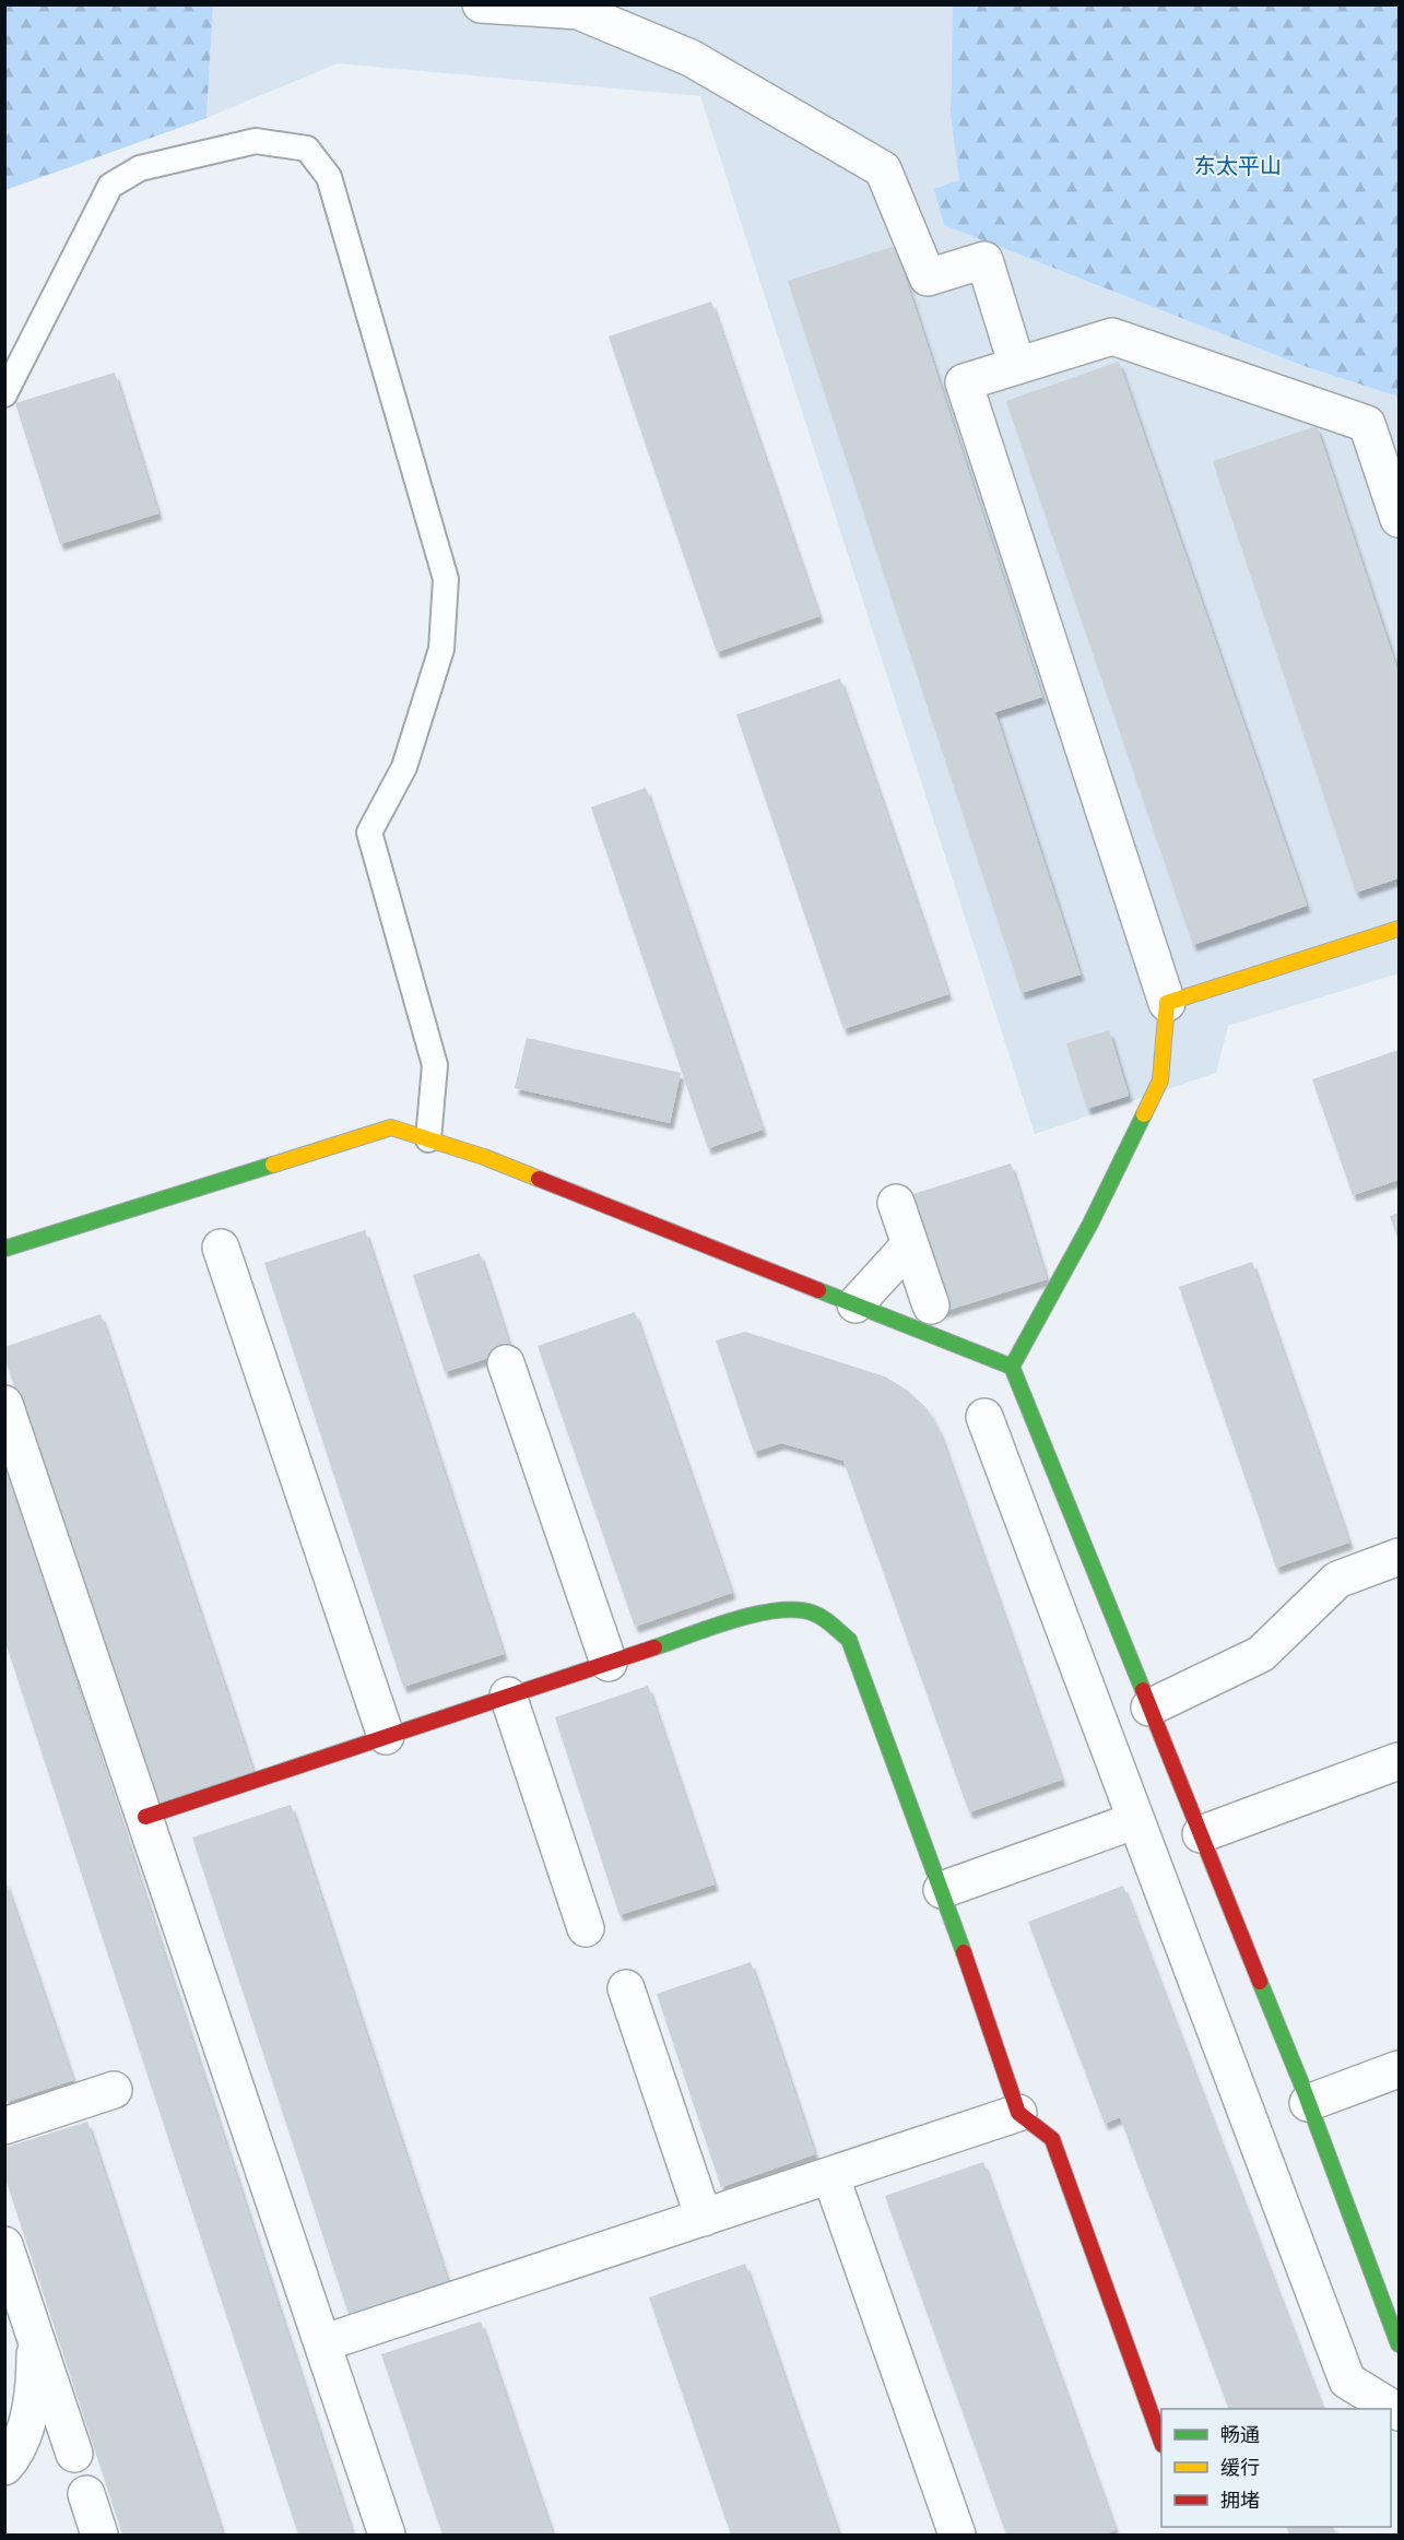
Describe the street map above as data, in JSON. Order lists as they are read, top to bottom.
{
  "parks": ["东太平山"],
  "legend": ["畅通", "缓行", "拥堵"]
}
